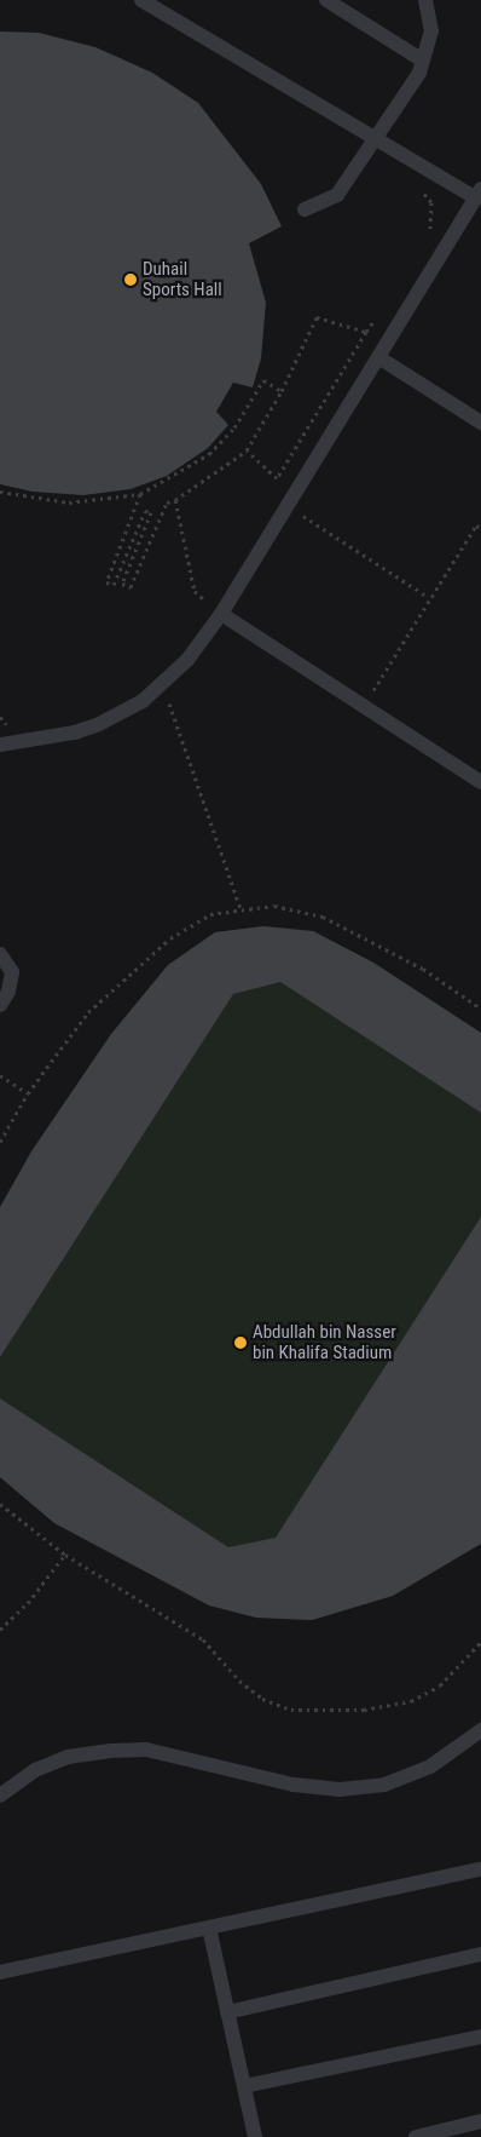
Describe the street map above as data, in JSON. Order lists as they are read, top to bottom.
{
  "places": ["Duhail Sports Hall", "Abdullah bin Nasser bin Khalifa Stadium"]
}
